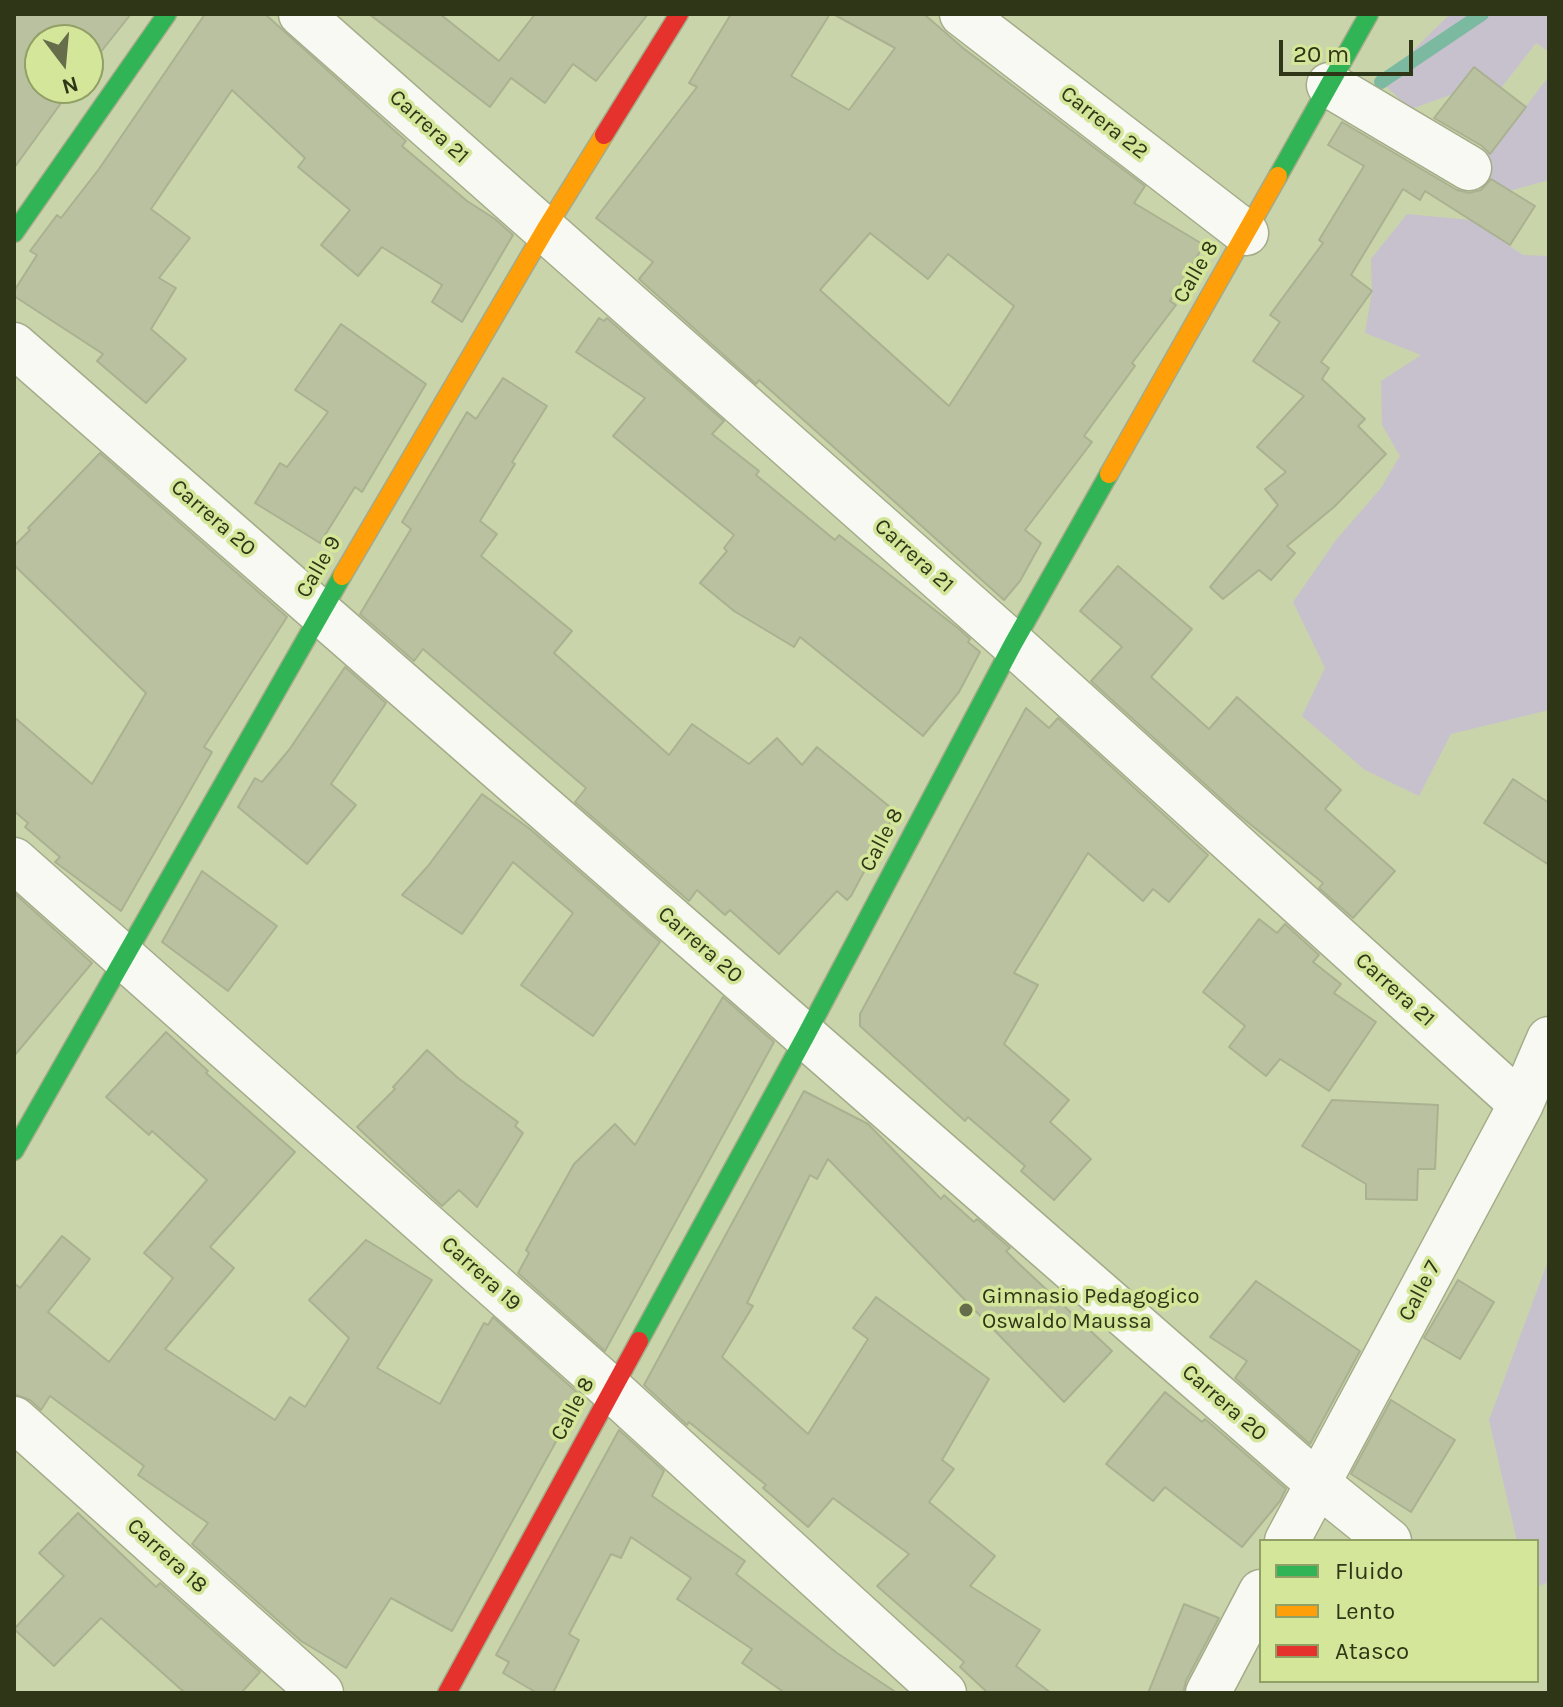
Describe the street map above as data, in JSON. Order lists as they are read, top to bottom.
{
  "streets": {
    "street": [
      "Carrera 22",
      "Carrera 21",
      "Calle 8",
      "Carrera 20",
      "Calle 9",
      "Carrera 19",
      "Calle 7",
      "Carrera 18"
    ]
  },
  "crossings": [
    ["Carrera 22", "Calle 8"],
    ["Carrera 21", "Calle 8"],
    ["Carrera 21", "Calle 9"],
    ["Carrera 21", "Calle 7"],
    ["Calle 8", "Carrera 20"],
    ["Calle 8", "Carrera 19"],
    ["Carrera 20", "Calle 9"],
    ["Carrera 20", "Calle 7"],
    ["Calle 9", "Carrera 19"]
  ],
  "places": ["Gimnasio Pedagogico Oswaldo Maussa"],
  "legend": ["Fluido", "Lento", "Atasco"],
  "scale_bar": "20 m",
  "north": "bottom"
}
